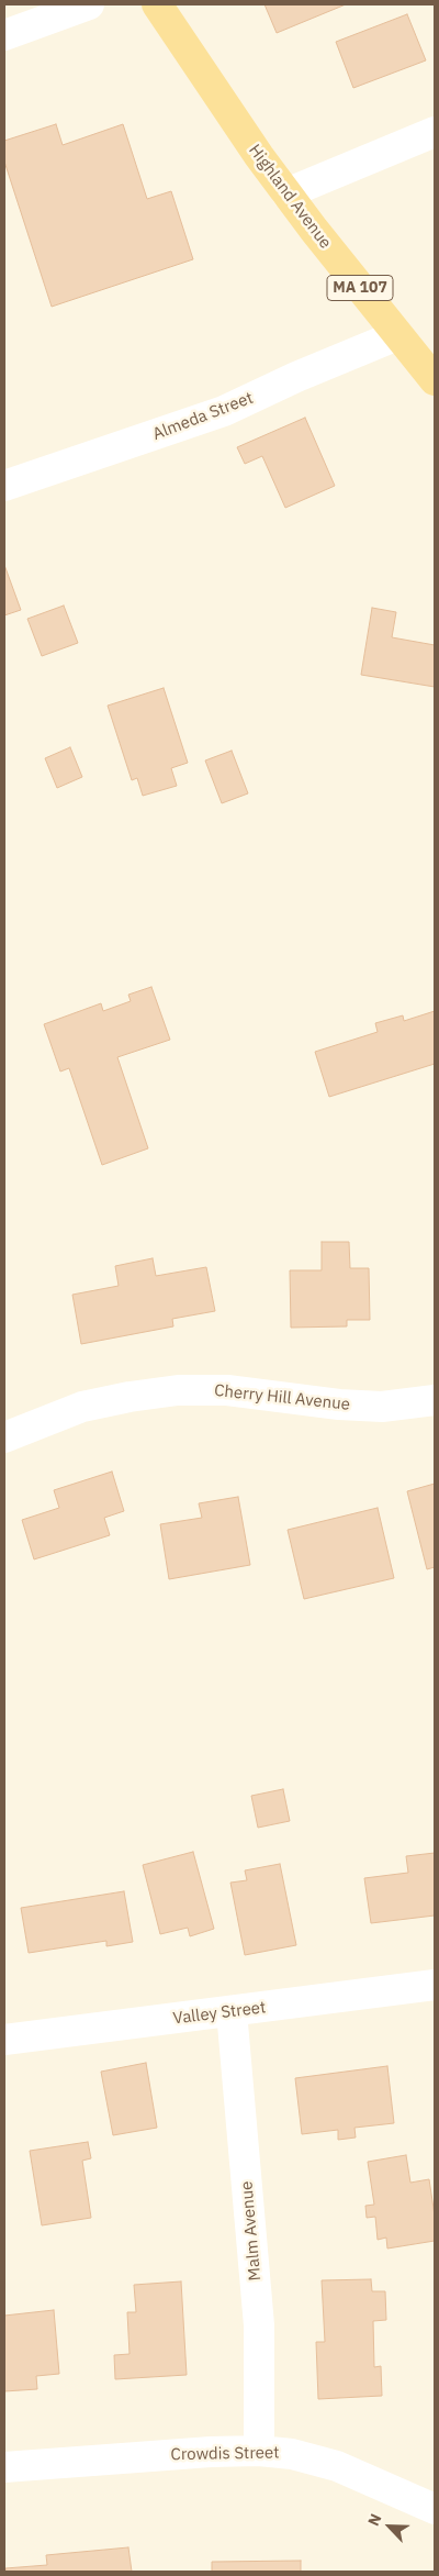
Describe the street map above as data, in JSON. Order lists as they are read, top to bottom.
{
  "streets": {
    "main road": ["Highland Avenue", "MA 107"],
    "street": [
      "Almeda Street",
      "Cherry Hill Avenue",
      "Valley Street",
      "Malm Avenue",
      "Crowdis Street"
    ]
  },
  "crossings": [
    ["Highland Avenue", "Almeda Street"],
    ["Valley Street", "Malm Avenue"],
    ["Malm Avenue", "Crowdis Street"]
  ],
  "north": "top left"
}
